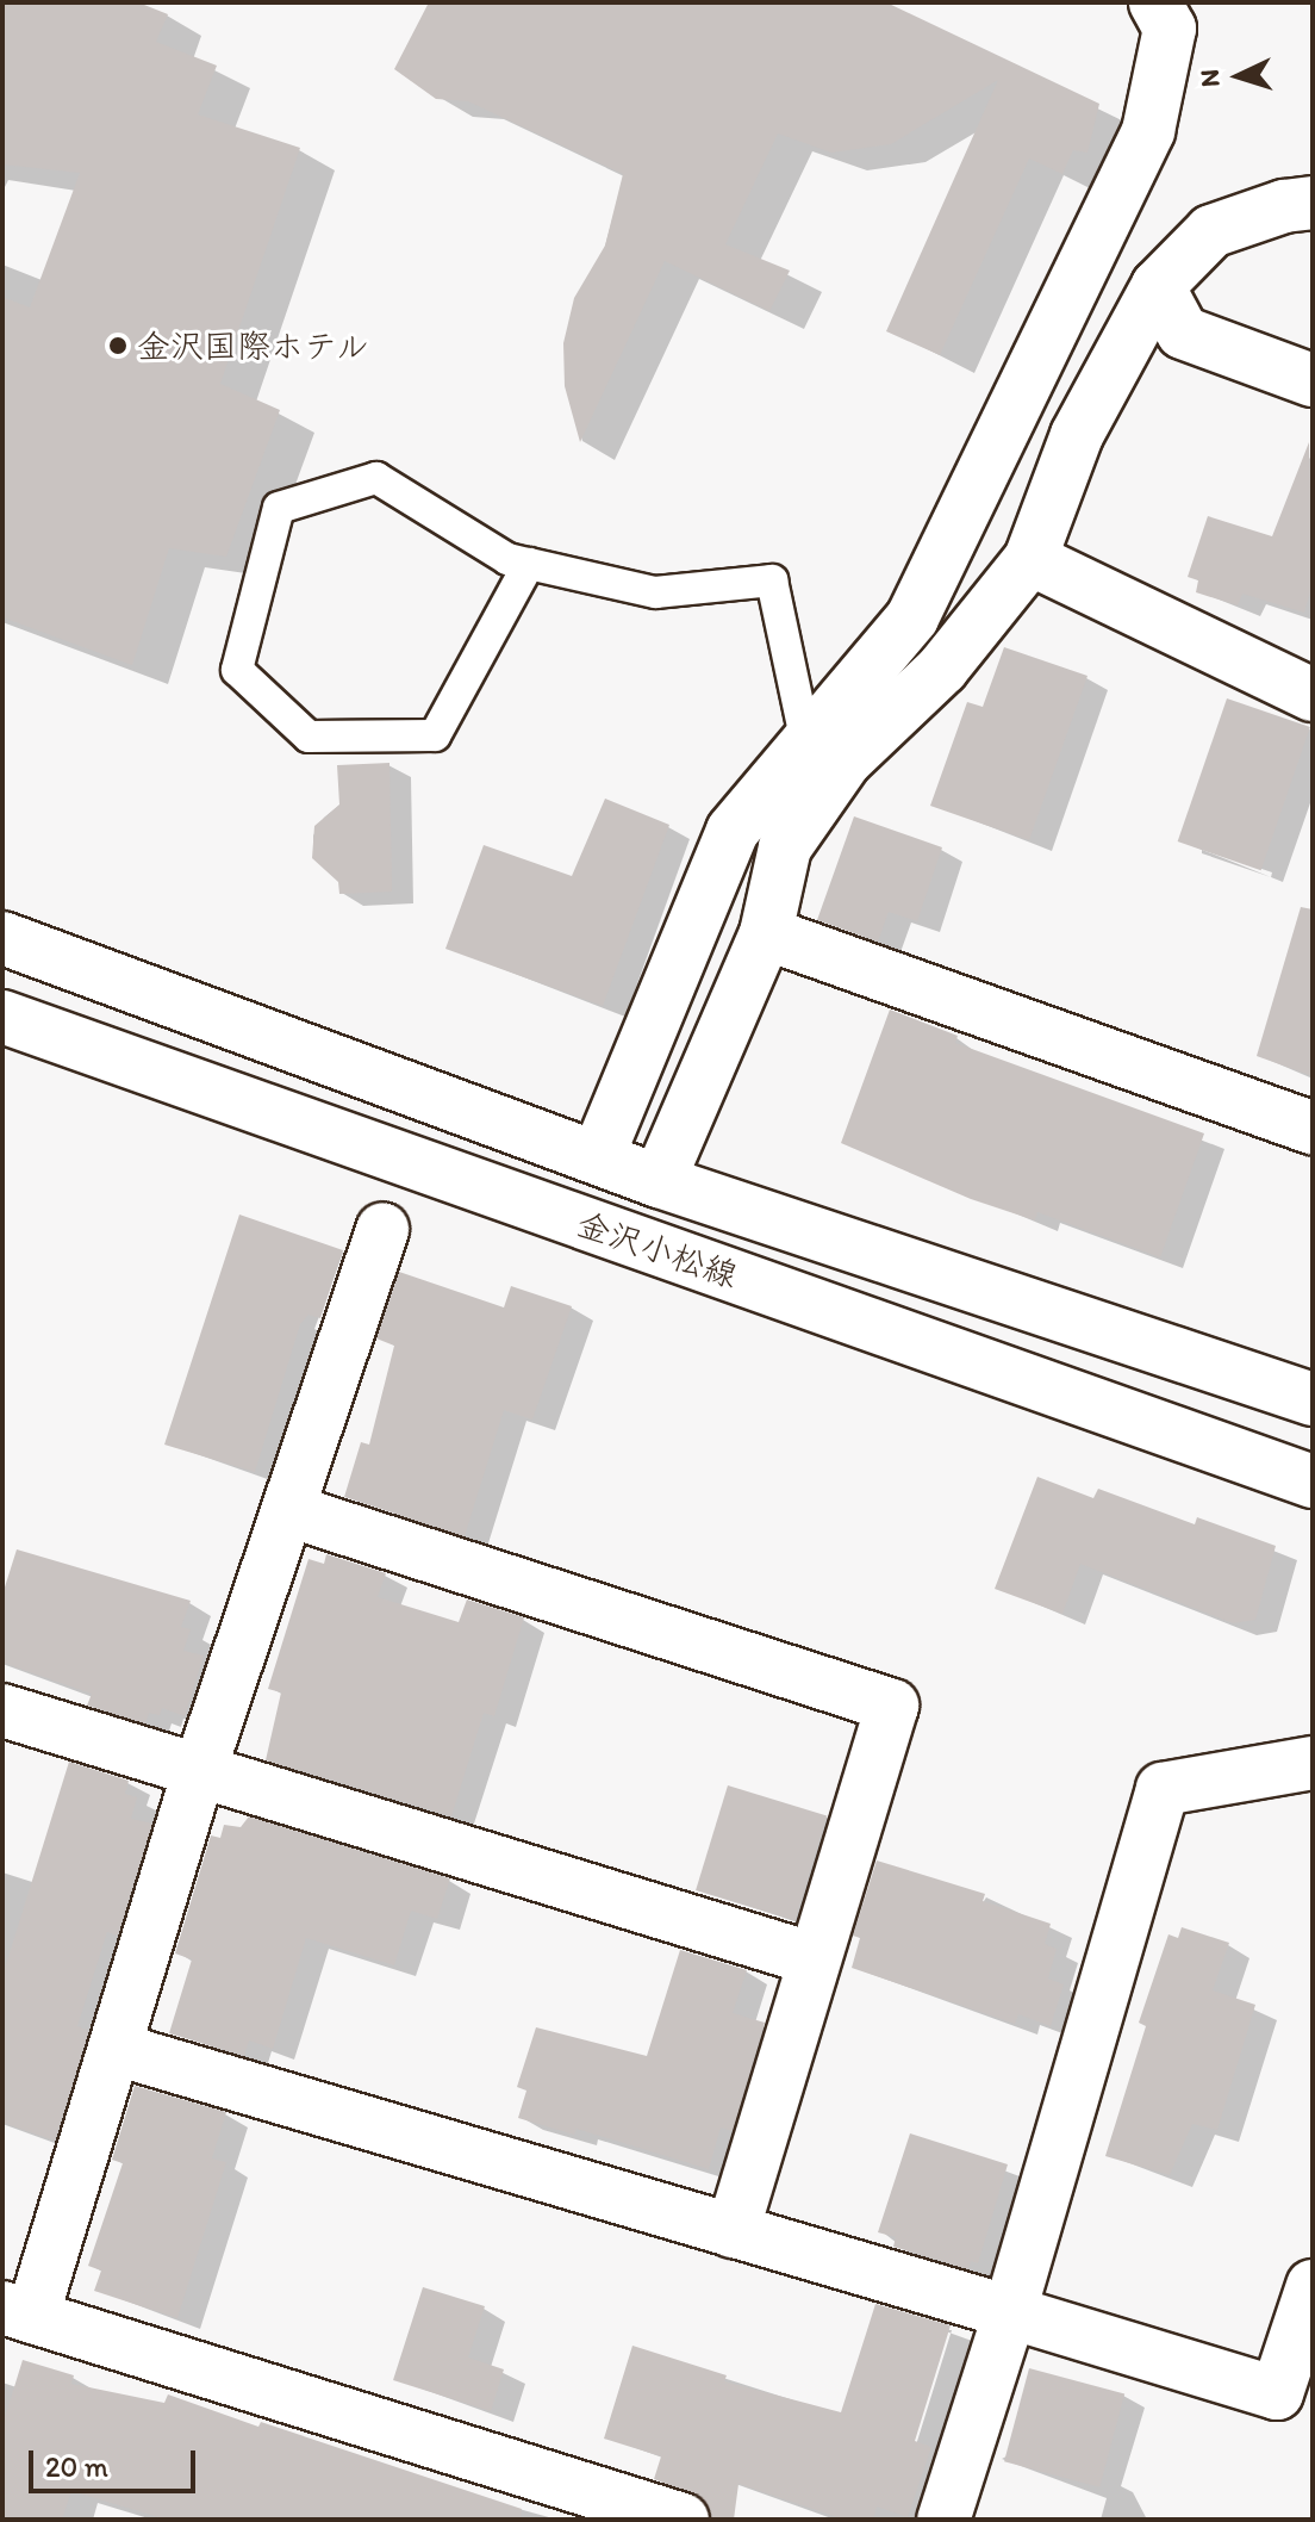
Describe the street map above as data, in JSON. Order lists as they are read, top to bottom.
{
  "streets": {
    "street": ["金沢小松線"]
  },
  "places": ["金沢国際ホテル"],
  "scale_bar": "20 m",
  "north": "left"
}
